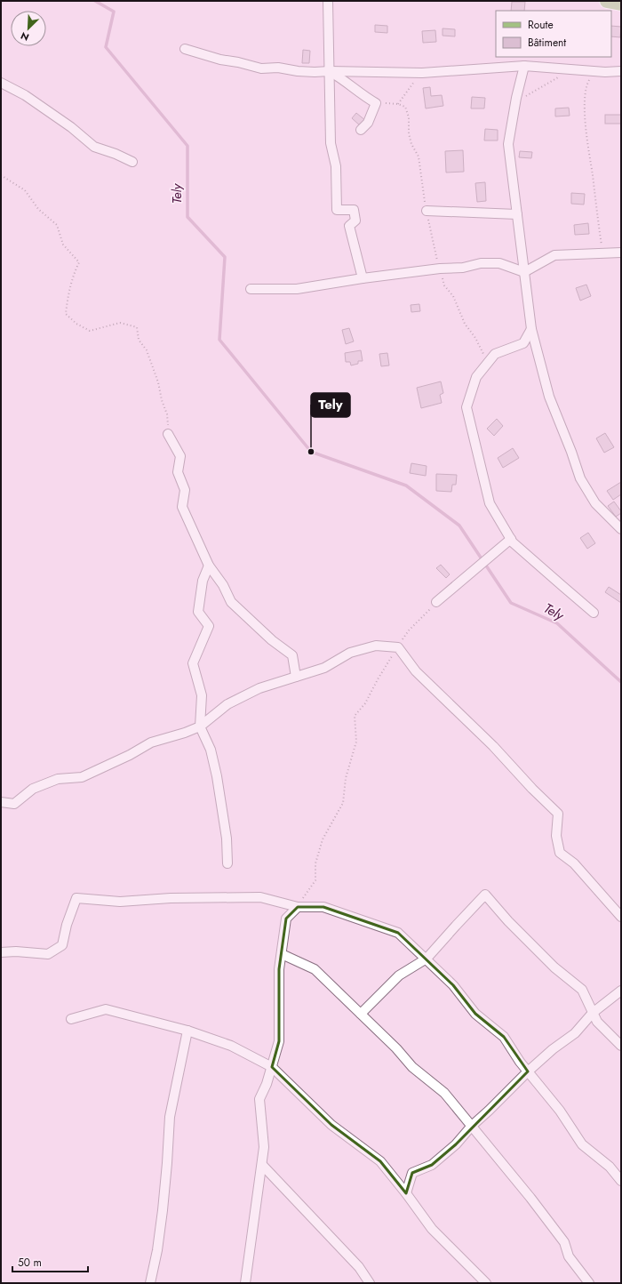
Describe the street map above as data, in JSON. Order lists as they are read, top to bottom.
{
  "water": ["Tely"],
  "places": ["Tely"],
  "legend": ["Route", "Bâtiment"],
  "scale_bar": "50 m",
  "north": "bottom left"
}
